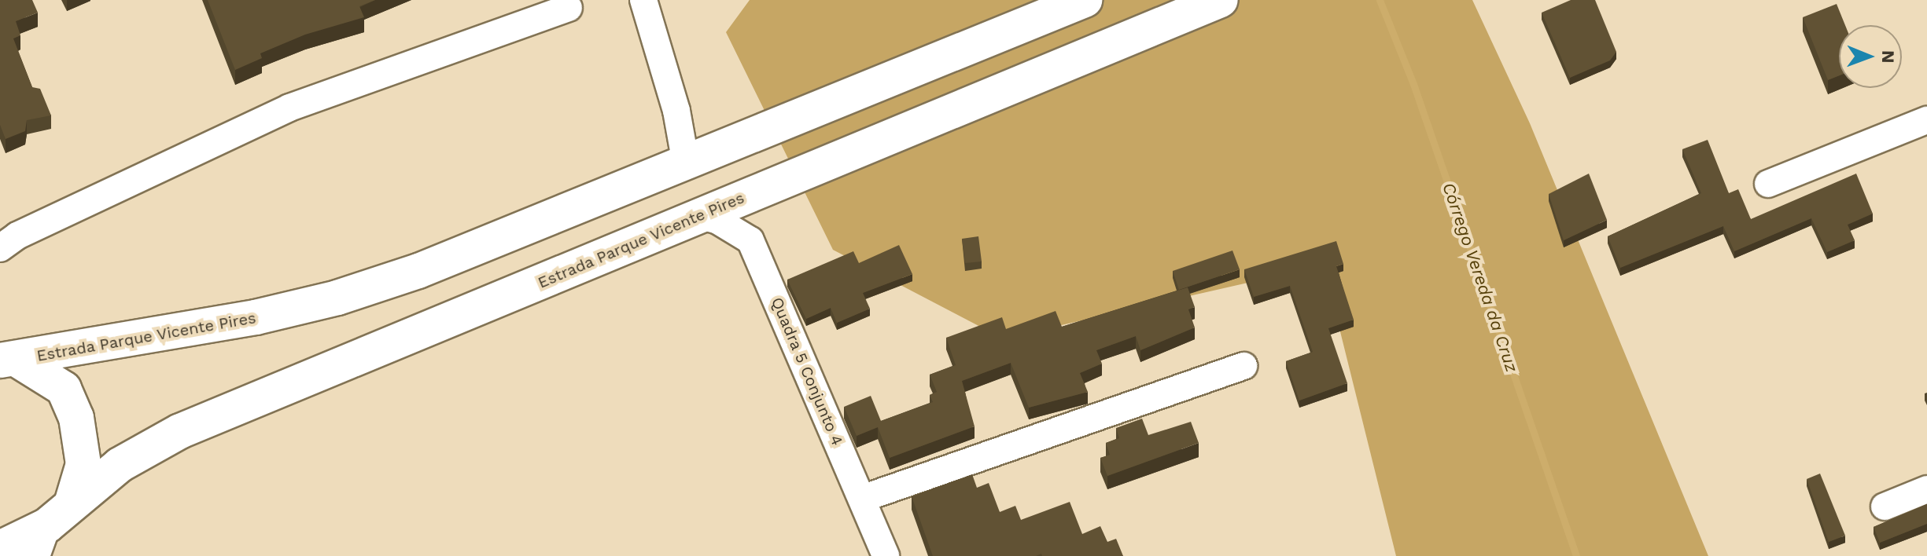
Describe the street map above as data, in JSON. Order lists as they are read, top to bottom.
{
  "streets": {
    "main road": ["Estrada Parque Vicente Pires"],
    "street": ["Quadra 5 Conjunto 4"]
  },
  "crossings": [
    ["Estrada Parque Vicente Pires", "Quadra 5 Conjunto 4"]
  ],
  "water": ["Córrego Vereda da Cruz"],
  "north": "right"
}
